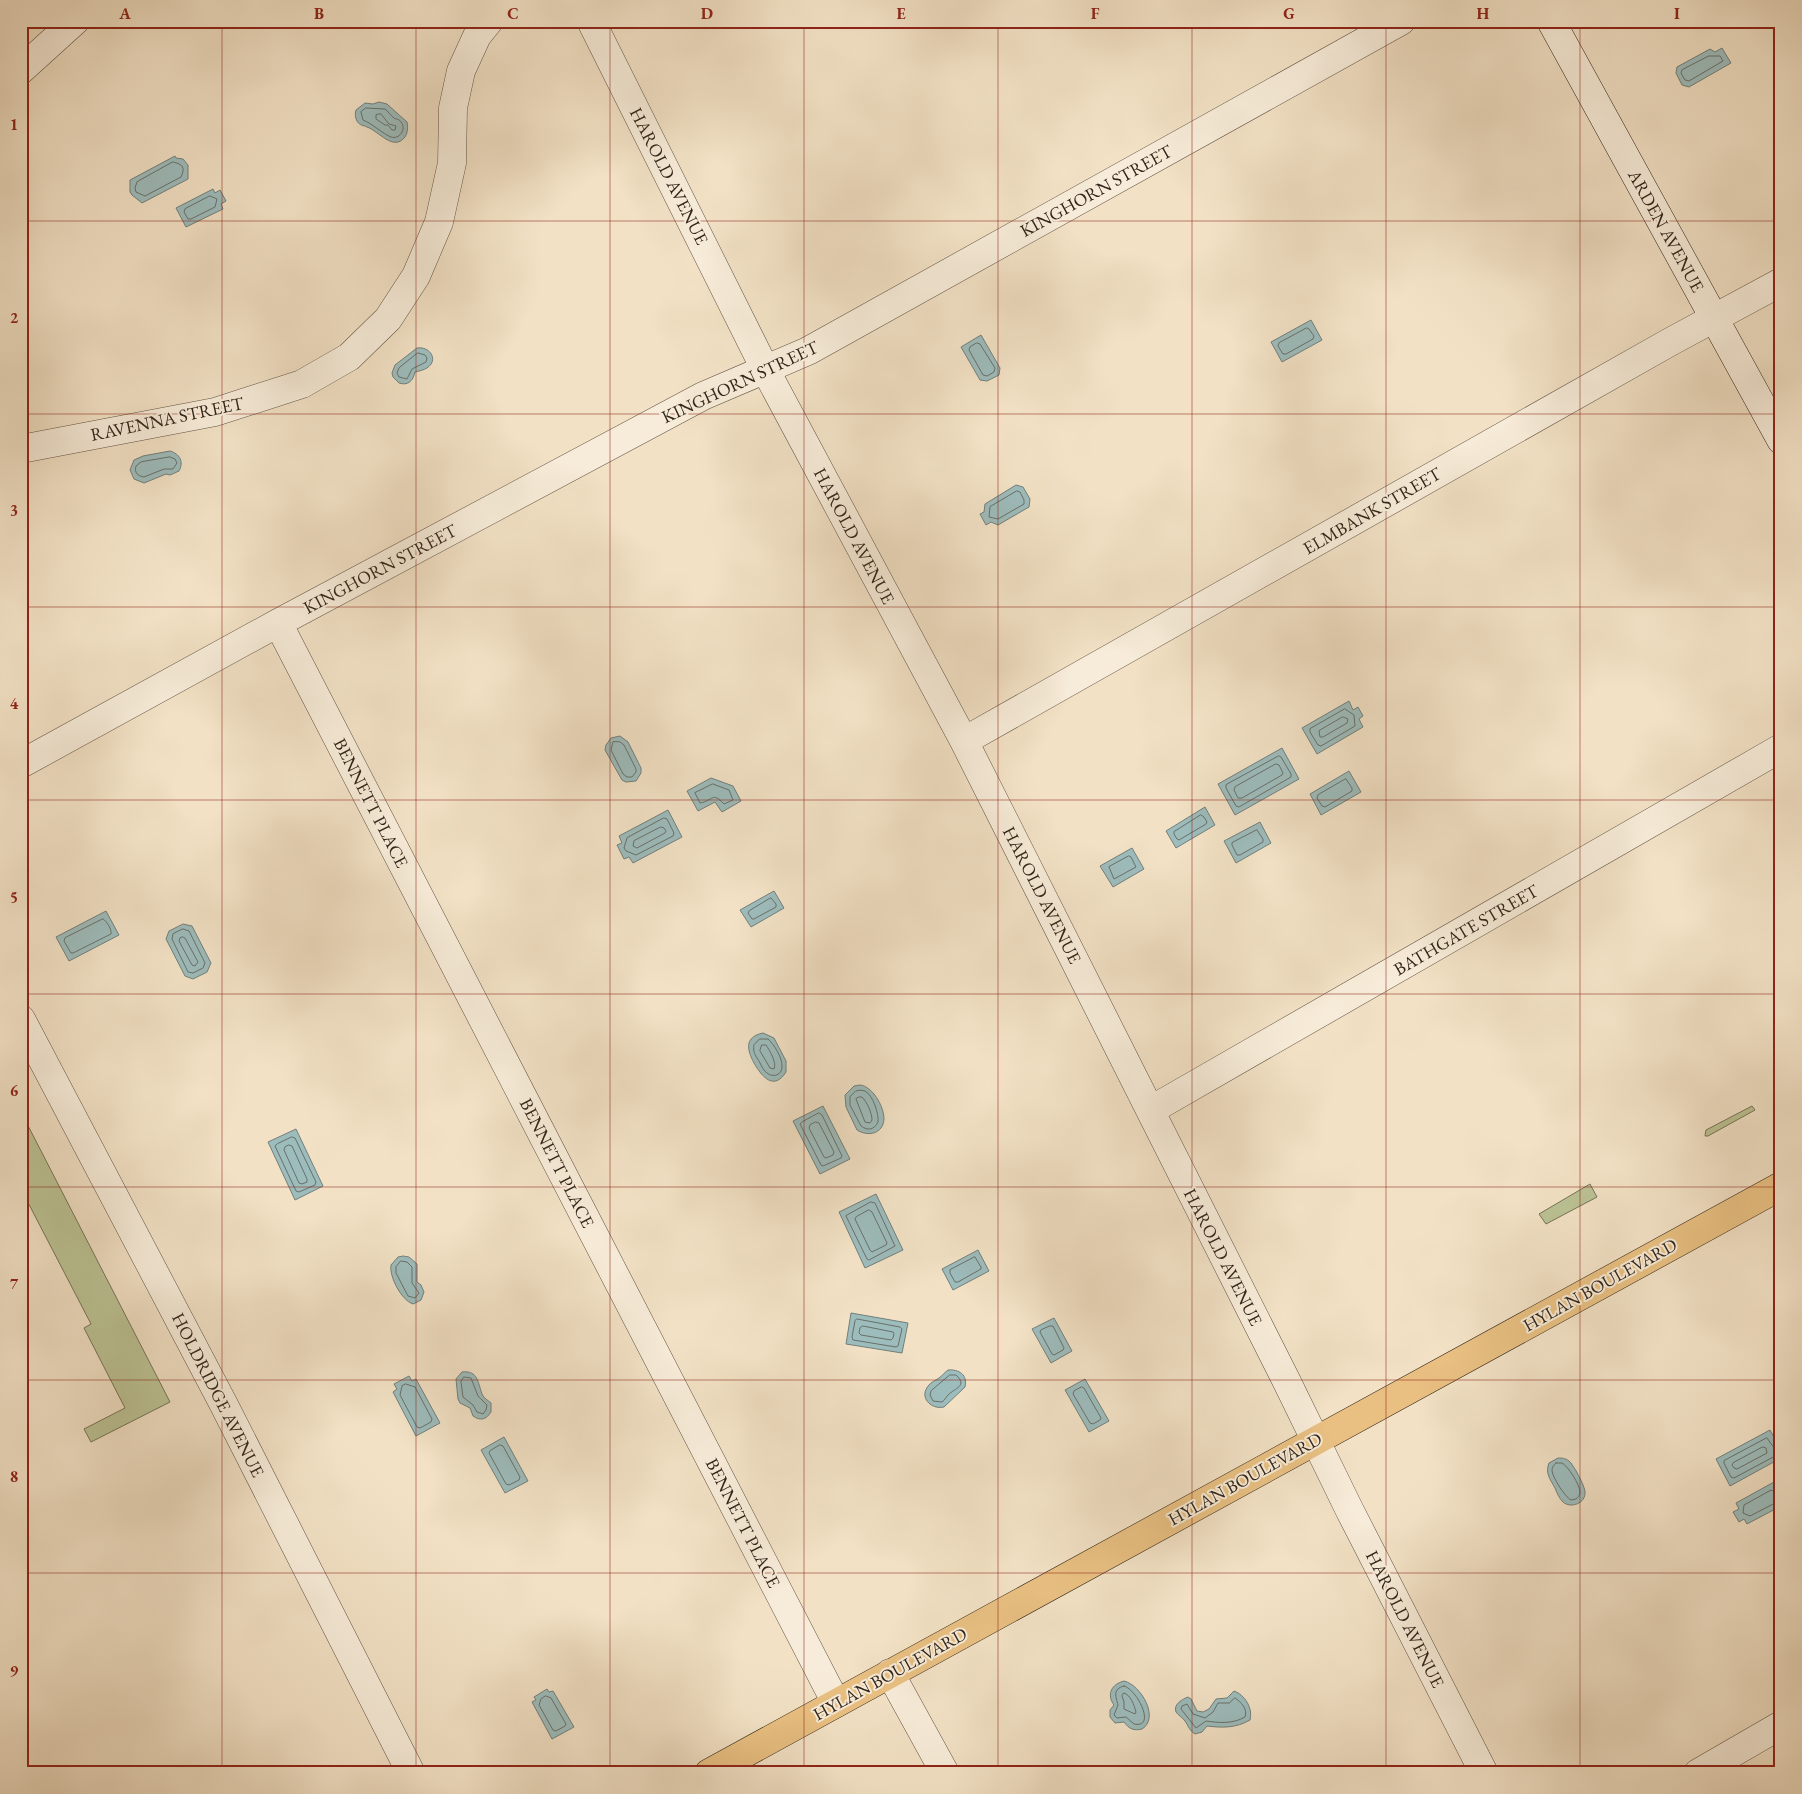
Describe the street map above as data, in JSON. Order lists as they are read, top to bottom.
{
  "streets": {
    "main road": ["HYLAN BOULEVARD"],
    "street": [
      "HAROLD AVENUE",
      "KINGHORN STREET",
      "ARDEN AVENUE",
      "RAVENNA STREET",
      "ELMBANK STREET",
      "BENNETT PLACE",
      "BATHGATE STREET",
      "HOLDRIDGE AVENUE"
    ]
  },
  "crossings": [
    ["HAROLD AVENUE", "KINGHORN STREET"],
    ["HAROLD AVENUE", "ELMBANK STREET"],
    ["HAROLD AVENUE", "BATHGATE STREET"],
    ["HAROLD AVENUE", "HYLAN BOULEVARD"],
    ["KINGHORN STREET", "BENNETT PLACE"],
    ["ARDEN AVENUE", "ELMBANK STREET"],
    ["BENNETT PLACE", "HYLAN BOULEVARD"]
  ],
  "grid": {
    "columns": [
      "A",
      "B",
      "C",
      "D",
      "E",
      "F",
      "G",
      "H",
      "I"
    ],
    "rows": [
      "1",
      "2",
      "3",
      "4",
      "5",
      "6",
      "7",
      "8",
      "9"
    ]
  }
}
